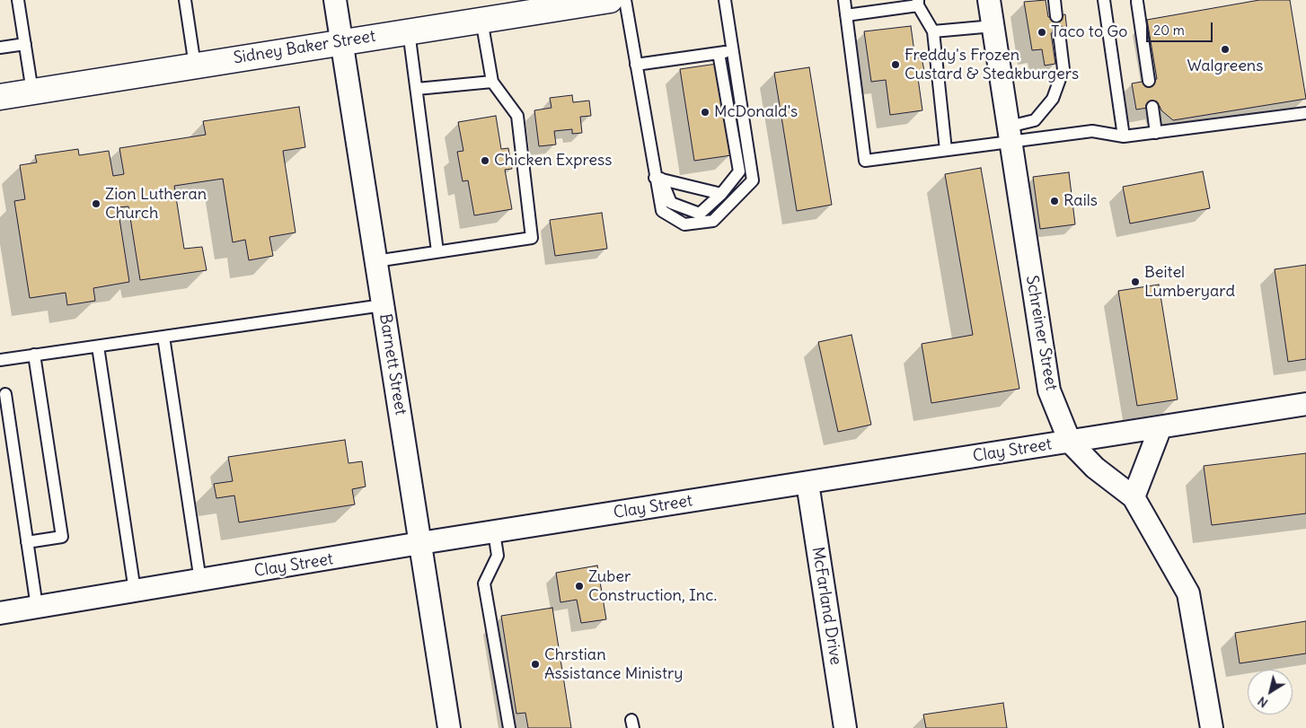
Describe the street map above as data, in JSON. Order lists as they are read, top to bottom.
{
  "streets": {
    "main road": ["Sidney Baker Street"],
    "street": [
      "Schreiner Street",
      "Barnett Street",
      "Clay Street",
      "McFarland Drive"
    ]
  },
  "crossings": [
    ["Sidney Baker Street", "Barnett Street"],
    ["Schreiner Street", "Clay Street"],
    ["Barnett Street", "Clay Street"],
    ["Clay Street", "McFarland Drive"]
  ],
  "places": [
    "Taco to Go",
    "Walgreens",
    "Freddy's Frozen Custard & Steakburgers",
    "McDonald's",
    "Chicken Express",
    "Rails",
    "Zion Lutheran Church",
    "Beitel Lumberyard",
    "Zuber Construction, Inc.",
    "Chrstian Assistance Ministry"
  ],
  "scale_bar": "20 m",
  "north": "bottom left"
}
